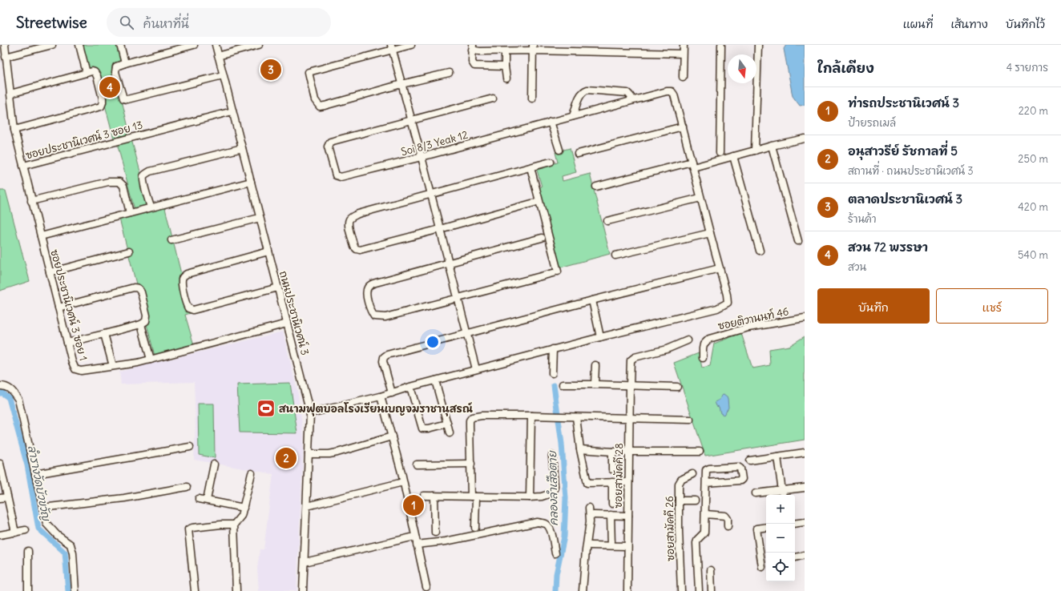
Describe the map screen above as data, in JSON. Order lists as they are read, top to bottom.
{
  "streets": {
    "street": [
      "ซอยประชานิเวศน์ 3 ซอย 13",
      "Soi 8/3 Yeak 12",
      "ซอยประชานิเวศน์ 3 ซอย 1",
      "ถนนประชานิเวศน์ 3",
      "ซอยติวานนท์ 46",
      "ซอยสามัคคี 28",
      "ซอยสามัคคี 26"
    ]
  },
  "crossings": [
    ["ซอยประชานิเวศน์ 3 ซอย 13", "ซอยประชานิเวศน์ 3 ซอย 1"],
    ["ซอยประชานิเวศน์ 3 ซอย 13", "ถนนประชานิเวศน์ 3"],
    ["ซอยประชานิเวศน์ 3 ซอย 1", "ถนนประชานิเวศน์ 3"]
  ],
  "water": ["ลำรางวัดบัวขวัญ", "คลองลำเสือตาย"],
  "places": {
    "sports": ["สนามฟุตบอลโรงเรียนเบญจมราชานุสรณ์"]
  },
  "north": "bottom",
  "page": {
    "header": "Streetwise",
    "search": "ค้นหาที่นี่",
    "nav": ["แผนที่", "เส้นทาง", "บันทึกไว้"],
    "heading": ["ใกล้เคียง", "4 รายการ"],
    "pins": [
      "3",
      "4",
      "2",
      "1"
    ],
    "list": [
      {
        "mark": "1",
        "name": "ท่ารถประชานิเวศน์ 3",
        "note": "ป้ายรถเมล์",
        "value": "220 m"
      },
      {
        "mark": "2",
        "name": "อนุสาวรีย์ รัชกาลที่ 5",
        "note": "สถานที่ · ถนนประชานิเวศน์ 3",
        "value": "250 m"
      },
      {
        "mark": "3",
        "name": "ตลาดประชานิเวศน์ 3",
        "note": "ร้านค้า",
        "value": "420 m"
      },
      {
        "mark": "4",
        "name": "สวน 72 พรรษา",
        "note": "สวน",
        "value": "540 m"
      }
    ],
    "buttons": ["บันทึก", "แชร์"],
    "map_buttons": ["+", "−"]
  }
}
